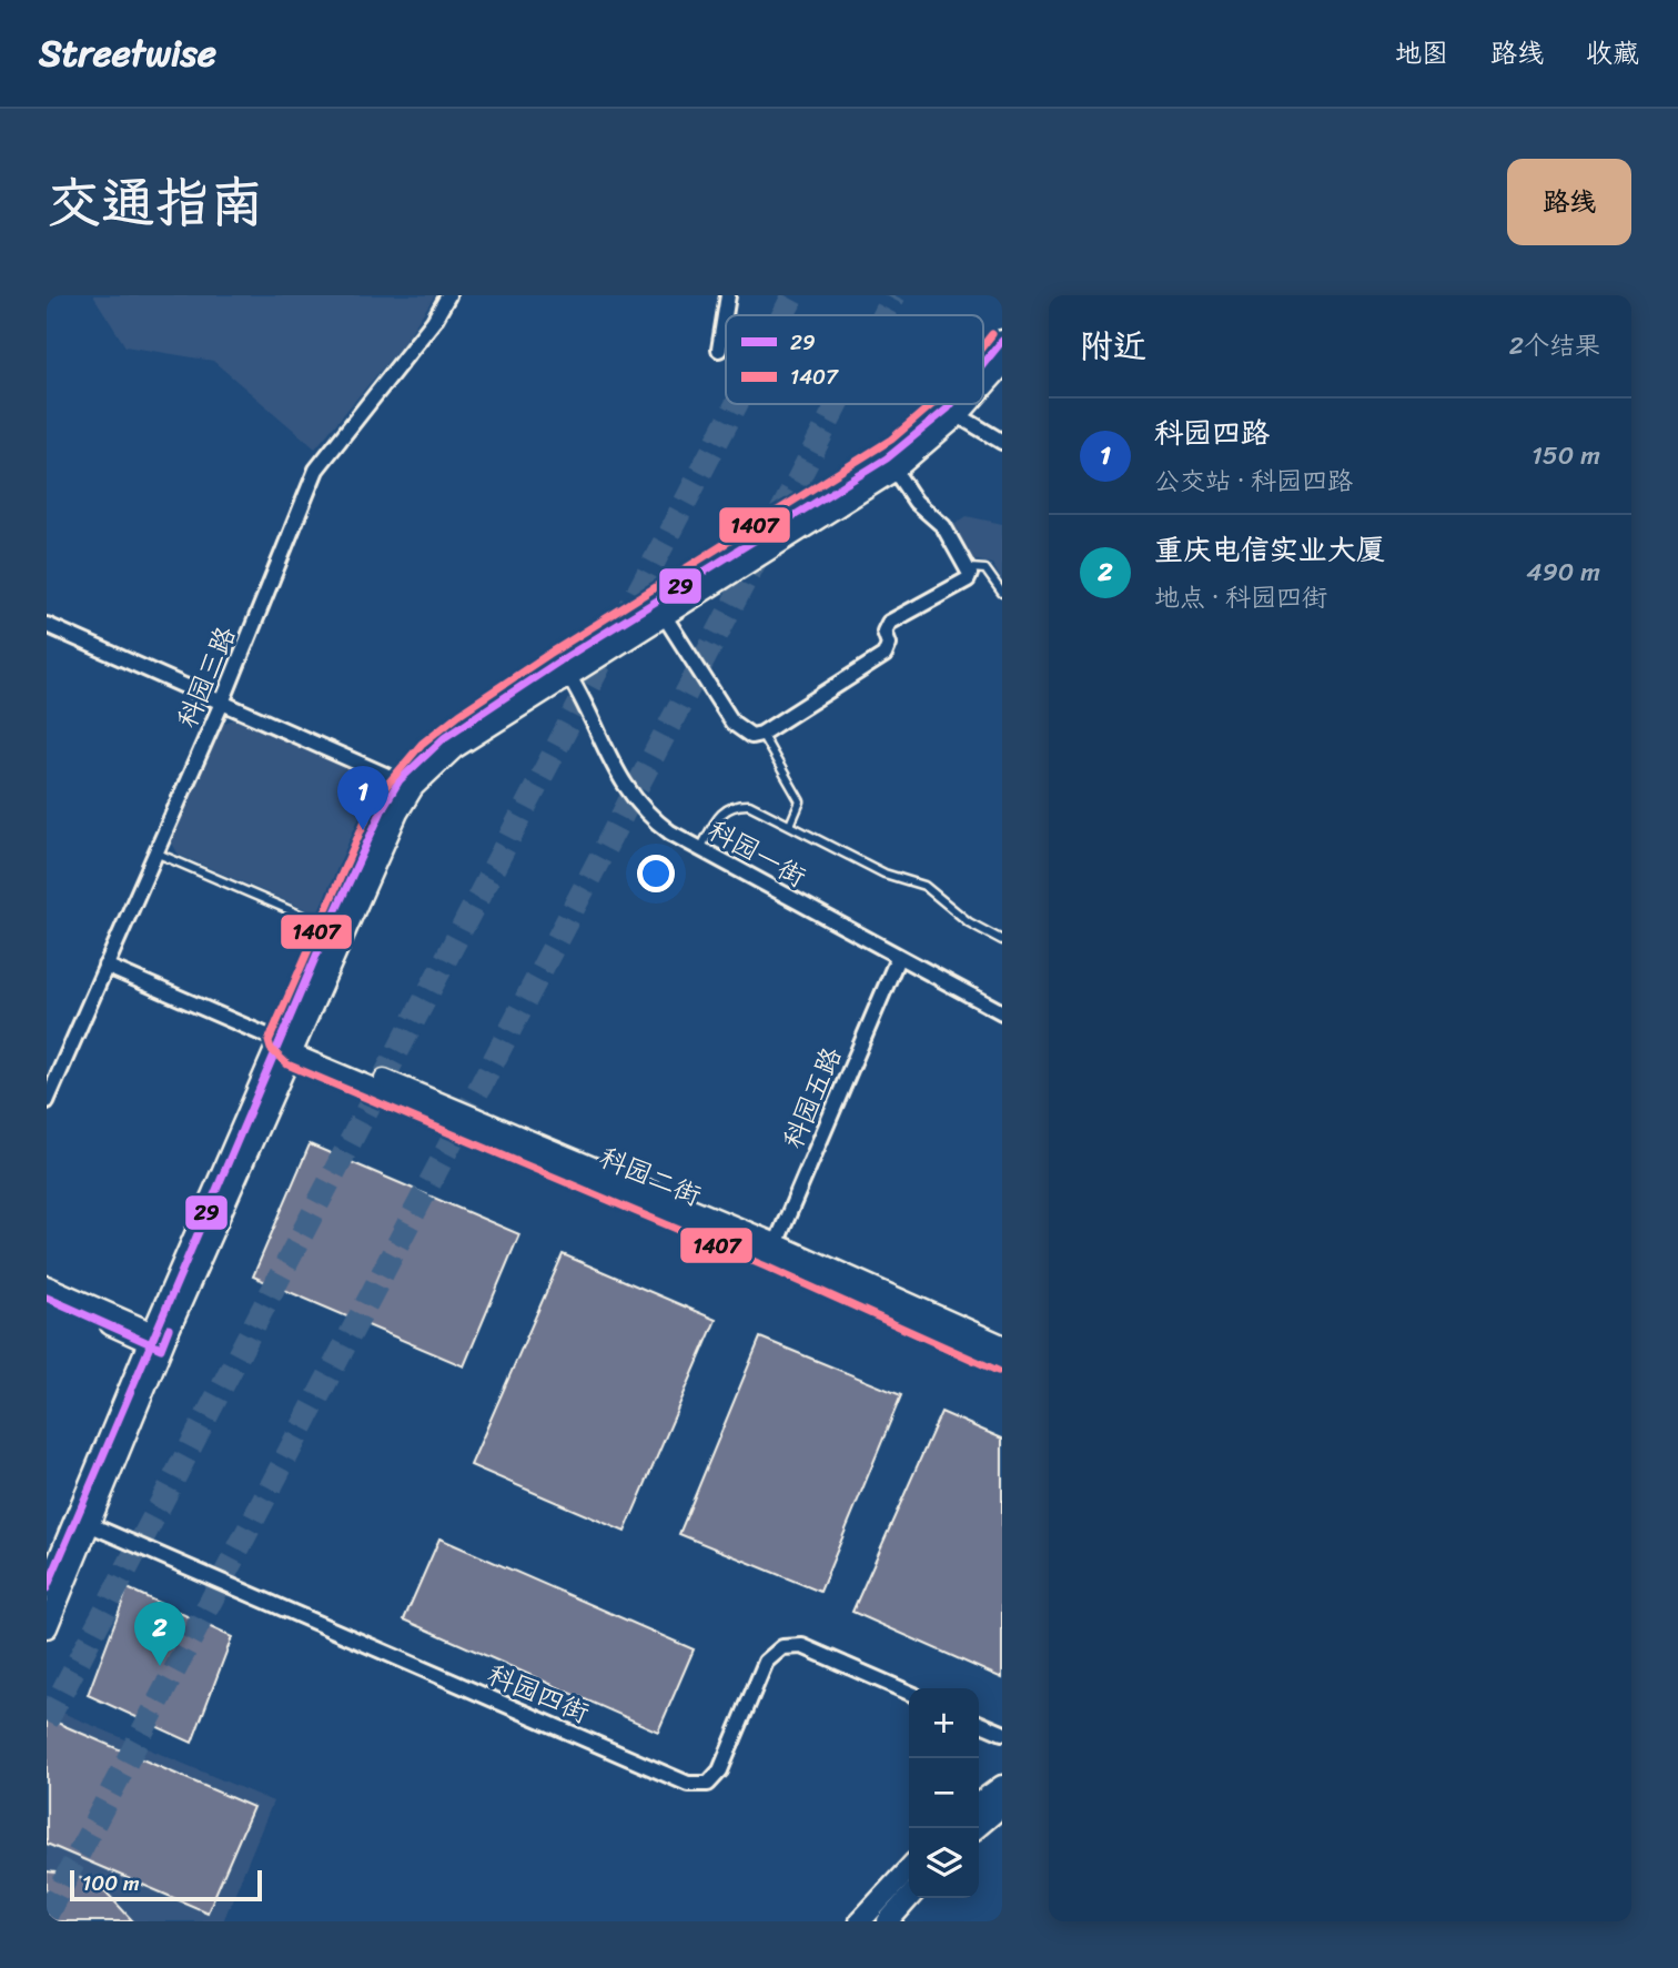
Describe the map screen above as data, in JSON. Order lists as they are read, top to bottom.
{
  "streets": {
    "street": [
      "科园三路",
      "科园一街",
      "科园五路",
      "科园二街",
      "科园四街"
    ]
  },
  "crossings": [
    ["科园三路", "科园二街"],
    ["科园一街", "科园五路"],
    ["科园五路", "科园二街"]
  ],
  "lines": ["transit line 1407", "transit line 29"],
  "legend": ["29", "1407"],
  "scale_bar": "100 m",
  "page": {
    "header": "Streetwise",
    "nav": ["地图", "路线", "收藏"],
    "title": "交通指南",
    "buttons": "路线",
    "heading": ["附近", "2个结果"],
    "list": [
      {
        "mark": "1",
        "name": "科园四路",
        "note": "公交站 · 科园四路",
        "value": "150 m"
      },
      {
        "mark": "2",
        "name": "重庆电信实业大厦",
        "note": "地点 · 科园四街",
        "value": "490 m"
      }
    ],
    "pins": ["1", "2"],
    "map_buttons": ["+", "−"],
    "scale": "100 m"
  }
}
